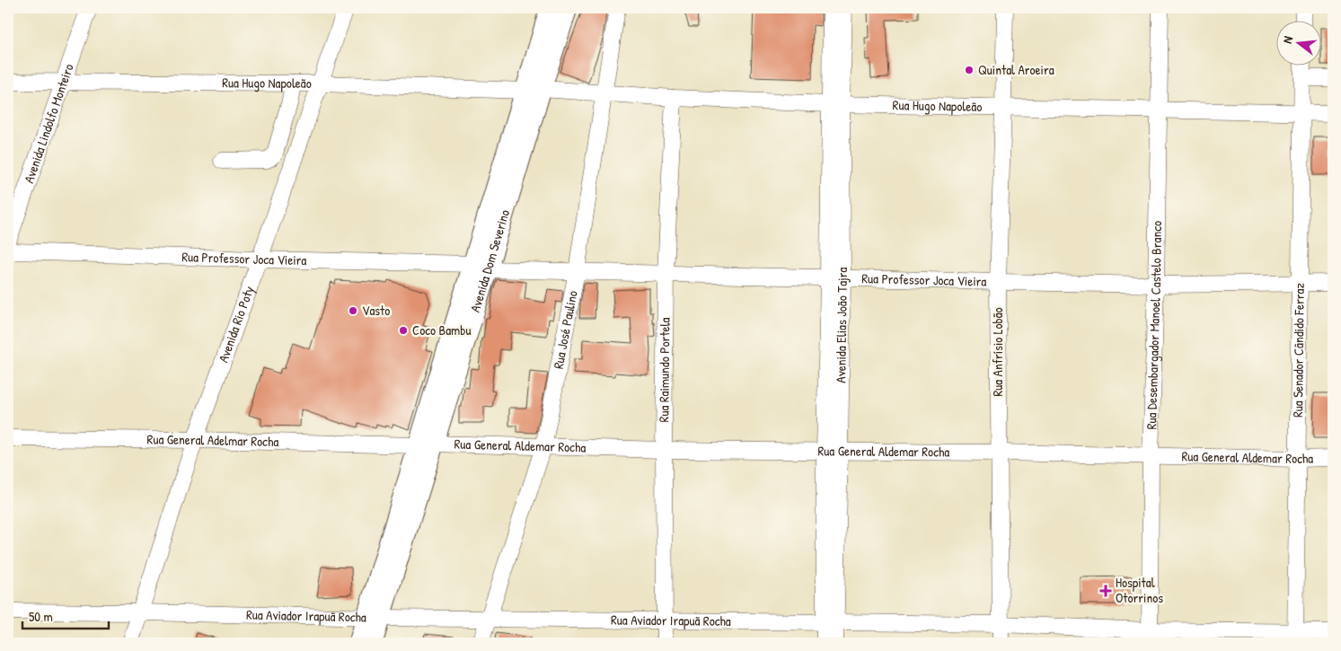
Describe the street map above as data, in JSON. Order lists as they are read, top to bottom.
{
  "streets": {
    "main road": ["Avenida Dom Severino"],
    "street": [
      "Rua Hugo Napoleão",
      "Avenida Lindolfo Monteiro",
      "Rua Professor Joca Vieira",
      "Avenida Rio Poty",
      "Rua Desembargador Manoel Castelo Branco",
      "Avenida Elias João Tajra",
      "Rua José Paulino",
      "Rua Senador Cândido Ferraz",
      "Rua Anfrísio Lobão",
      "Rua Raimundo Portela",
      "Rua General Adelmar Rocha",
      "Rua General Aldemar Rocha",
      "Rua Aviador Irapuã Rocha"
    ]
  },
  "crossings": [
    ["Rua Hugo Napoleão", "Avenida Lindolfo Monteiro"],
    ["Rua Hugo Napoleão", "Avenida Dom Severino"],
    ["Rua Hugo Napoleão", "Avenida Rio Poty"],
    ["Rua Hugo Napoleão", "Rua Desembargador Manoel Castelo Branco"],
    ["Rua Hugo Napoleão", "Avenida Elias João Tajra"],
    ["Rua Hugo Napoleão", "Rua José Paulino"],
    ["Rua Hugo Napoleão", "Rua Senador Cândido Ferraz"],
    ["Rua Hugo Napoleão", "Rua Anfrísio Lobão"],
    ["Rua Hugo Napoleão", "Rua Raimundo Portela"],
    ["Avenida Lindolfo Monteiro", "Rua Professor Joca Vieira"],
    ["Rua Professor Joca Vieira", "Avenida Dom Severino"],
    ["Rua Professor Joca Vieira", "Avenida Rio Poty"],
    ["Rua Professor Joca Vieira", "Rua Desembargador Manoel Castelo Branco"],
    ["Rua Professor Joca Vieira", "Avenida Elias João Tajra"],
    ["Rua Professor Joca Vieira", "Rua José Paulino"],
    ["Rua Professor Joca Vieira", "Rua Senador Cândido Ferraz"],
    ["Rua Professor Joca Vieira", "Rua Anfrísio Lobão"],
    ["Rua Professor Joca Vieira", "Rua Raimundo Portela"],
    ["Avenida Dom Severino", "Rua General Adelmar Rocha"],
    ["Avenida Dom Severino", "Rua General Aldemar Rocha"],
    ["Avenida Dom Severino", "Rua Aviador Irapuã Rocha"],
    ["Avenida Rio Poty", "Rua General Adelmar Rocha"],
    ["Avenida Rio Poty", "Rua Aviador Irapuã Rocha"],
    ["Rua Desembargador Manoel Castelo Branco", "Rua General Aldemar Rocha"],
    ["Rua Desembargador Manoel Castelo Branco", "Rua Aviador Irapuã Rocha"],
    ["Avenida Elias João Tajra", "Rua General Aldemar Rocha"],
    ["Avenida Elias João Tajra", "Rua Aviador Irapuã Rocha"],
    ["Rua José Paulino", "Rua General Aldemar Rocha"],
    ["Rua José Paulino", "Rua Aviador Irapuã Rocha"],
    ["Rua Senador Cândido Ferraz", "Rua General Aldemar Rocha"],
    ["Rua Senador Cândido Ferraz", "Rua Aviador Irapuã Rocha"],
    ["Rua Anfrísio Lobão", "Rua General Aldemar Rocha"],
    ["Rua Anfrísio Lobão", "Rua Aviador Irapuã Rocha"],
    ["Rua Raimundo Portela", "Rua General Aldemar Rocha"],
    ["Rua Raimundo Portela", "Rua Aviador Irapuã Rocha"],
    ["Rua General Adelmar Rocha", "Rua General Aldemar Rocha"]
  ],
  "places": {
    "other": ["Quintal Aroeira", "Vasto", "Coco Bambu"],
    "health": ["Hospital Otorrinos"]
  },
  "scale_bar": "50 m",
  "north": "left"
}
